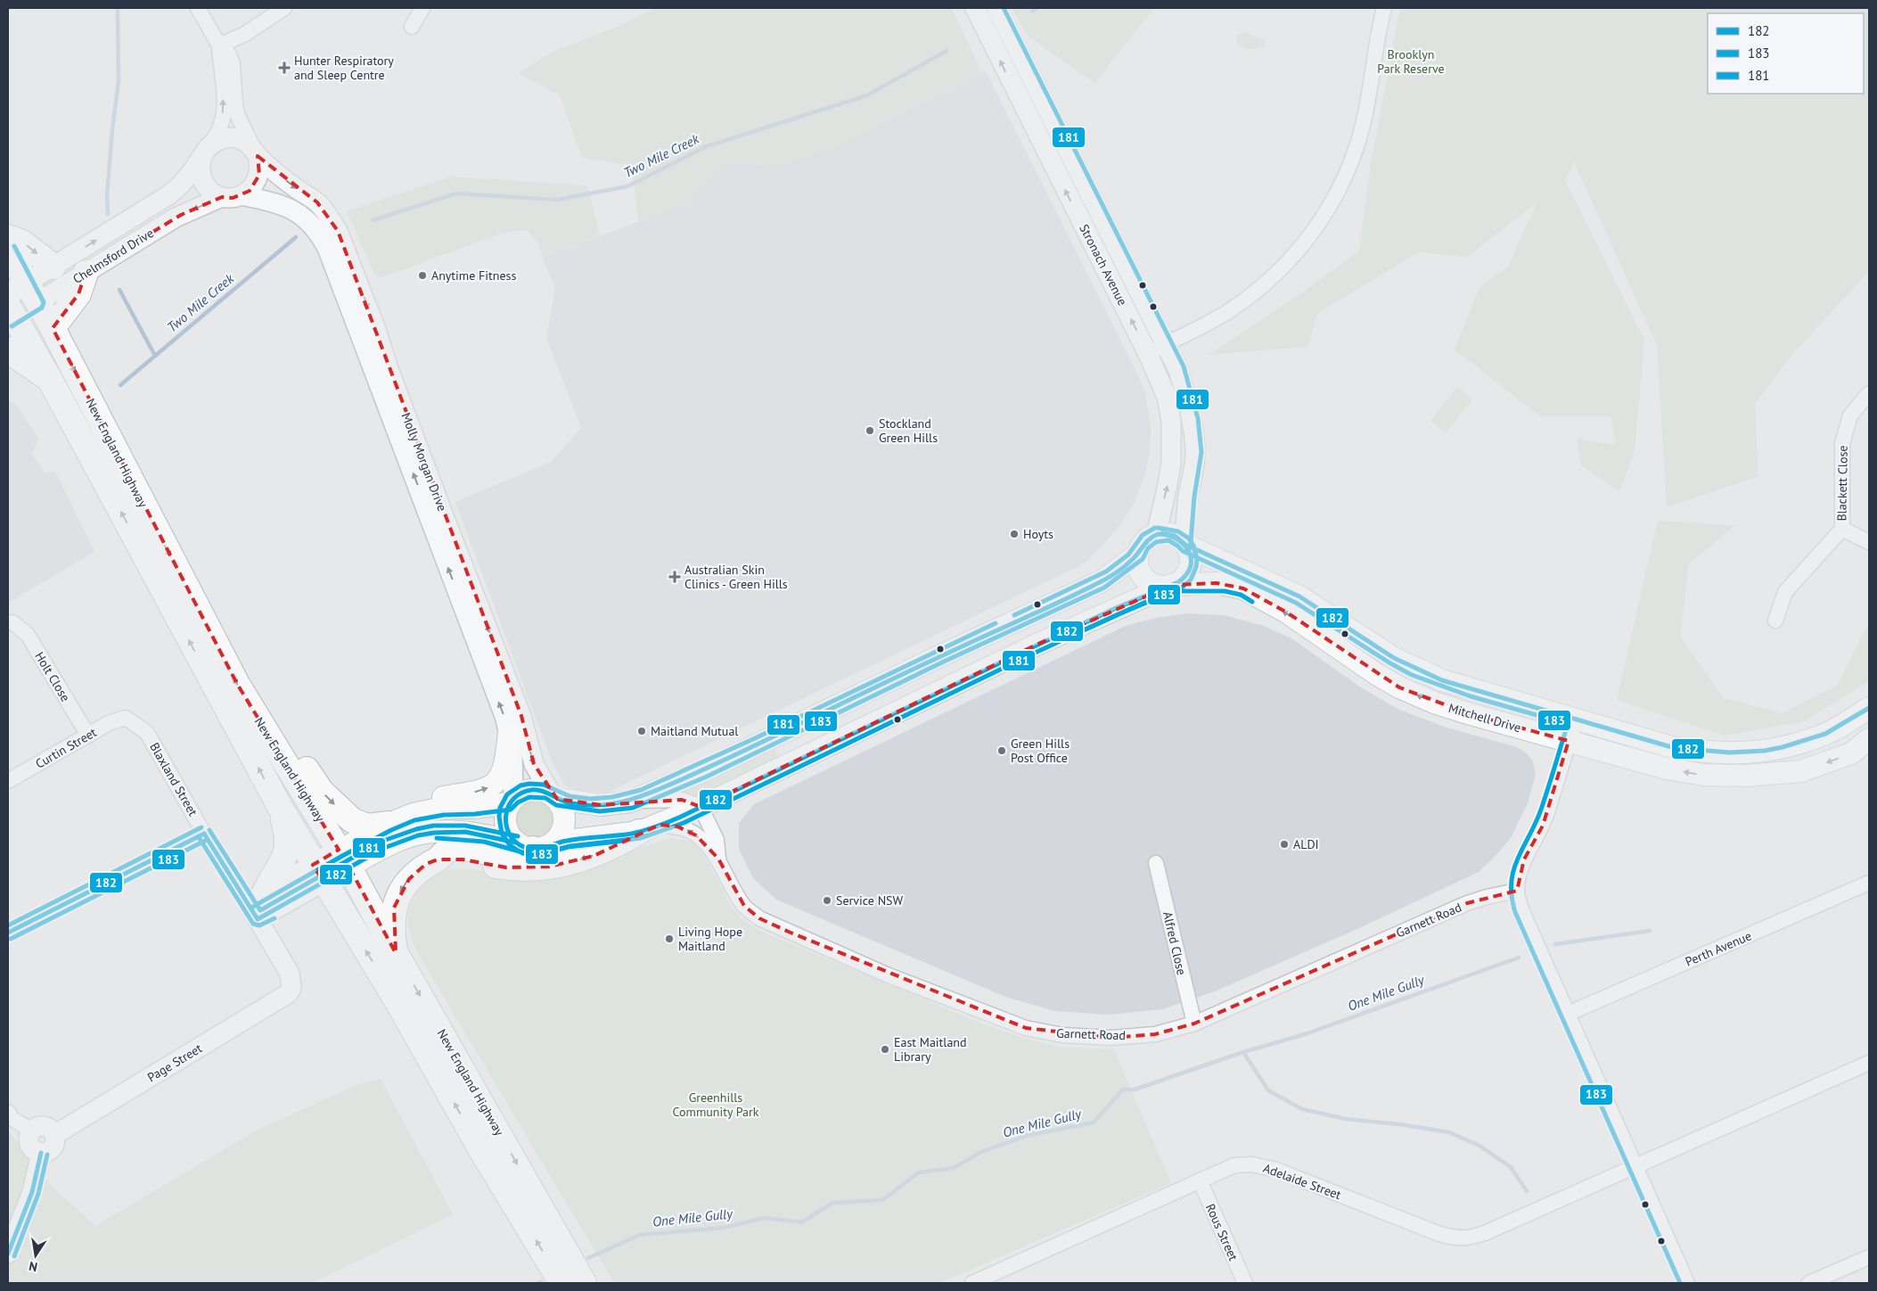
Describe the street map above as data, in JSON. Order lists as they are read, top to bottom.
{
  "streets": {
    "highway": ["New England Highway"],
    "main road": ["Mitchell Drive"],
    "street": [
      "Chelmsford Drive",
      "Stronach Avenue",
      "Molly Morgan Drive",
      "Blackett Close",
      "Holt Close",
      "Curtin Street",
      "Blaxland Street",
      "Garnett Road",
      "Alfred Close",
      "Perth Avenue",
      "Page Street",
      "Adelaide Street",
      "Rous Street"
    ]
  },
  "crossings": [
    ["Chelmsford Drive", "New England Highway"],
    ["Chelmsford Drive", "Molly Morgan Drive"],
    ["Stronach Avenue", "Mitchell Drive"],
    ["New England Highway", "Mitchell Drive"],
    ["Molly Morgan Drive", "Mitchell Drive"],
    ["Holt Close", "Curtin Street"],
    ["Mitchell Drive", "Blaxland Street"],
    ["Mitchell Drive", "Garnett Road"],
    ["Curtin Street", "Blaxland Street"],
    ["Blaxland Street", "Page Street"],
    ["Garnett Road", "Alfred Close"],
    ["Adelaide Street", "Rous Street"]
  ],
  "water": ["Two Mile Creek", "One Mile Gully"],
  "parks": ["Brooklyn Park Reserve", "Greenhills Community Park"],
  "places": {
    "health": ["Hunter Respiratory and Sleep Centre", "Australian Skin Clinics - Green Hills"],
    "other": [
      "Anytime Fitness",
      "Stockland Green Hills",
      "Hoyts",
      "Maitland Mutual",
      "Green Hills Post Office",
      "ALDI",
      "Service NSW",
      "Living Hope Maitland",
      "East Maitland Library"
    ]
  },
  "lines": ["transit line 181", "transit line 182", "transit line 183"],
  "legend": ["182", "183", "181"],
  "north": "bottom"
}
